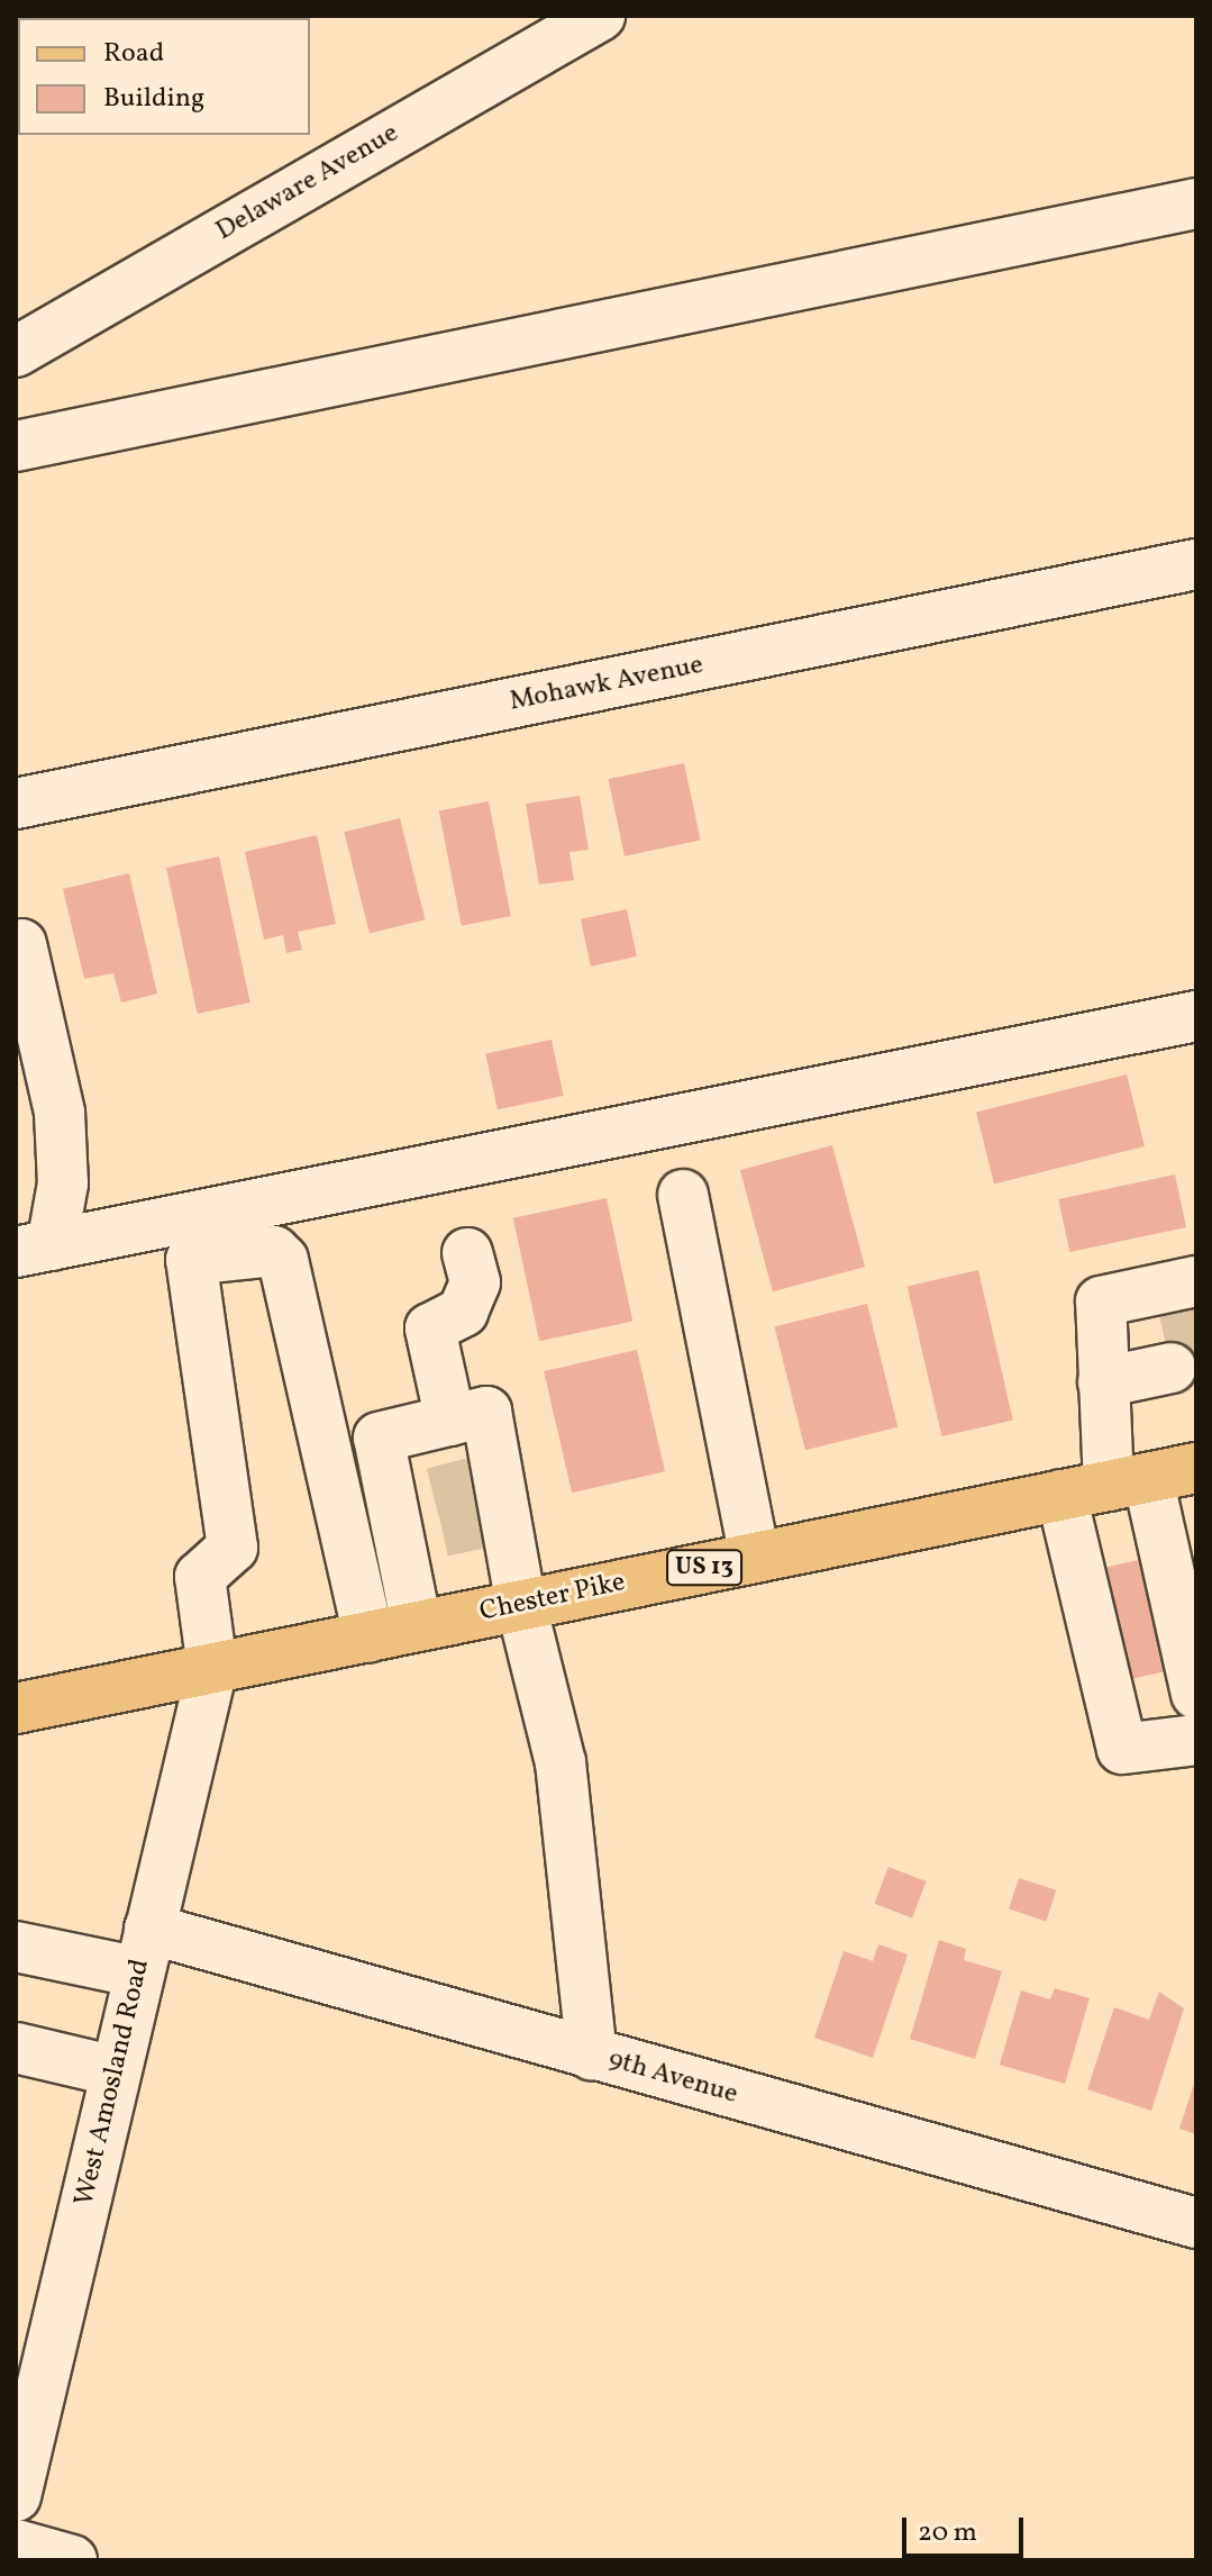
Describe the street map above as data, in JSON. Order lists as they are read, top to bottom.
{
  "streets": {
    "main road": ["US 13", "Chester Pike"],
    "street": [
      "Delaware Avenue",
      "Mohawk Avenue",
      "9th Avenue",
      "West Amosland Road"
    ]
  },
  "crossings": [
    ["Chester Pike", "West Amosland Road"],
    ["9th Avenue", "West Amosland Road"]
  ],
  "legend": ["Road", "Building"],
  "scale_bar": "20 m"
}
